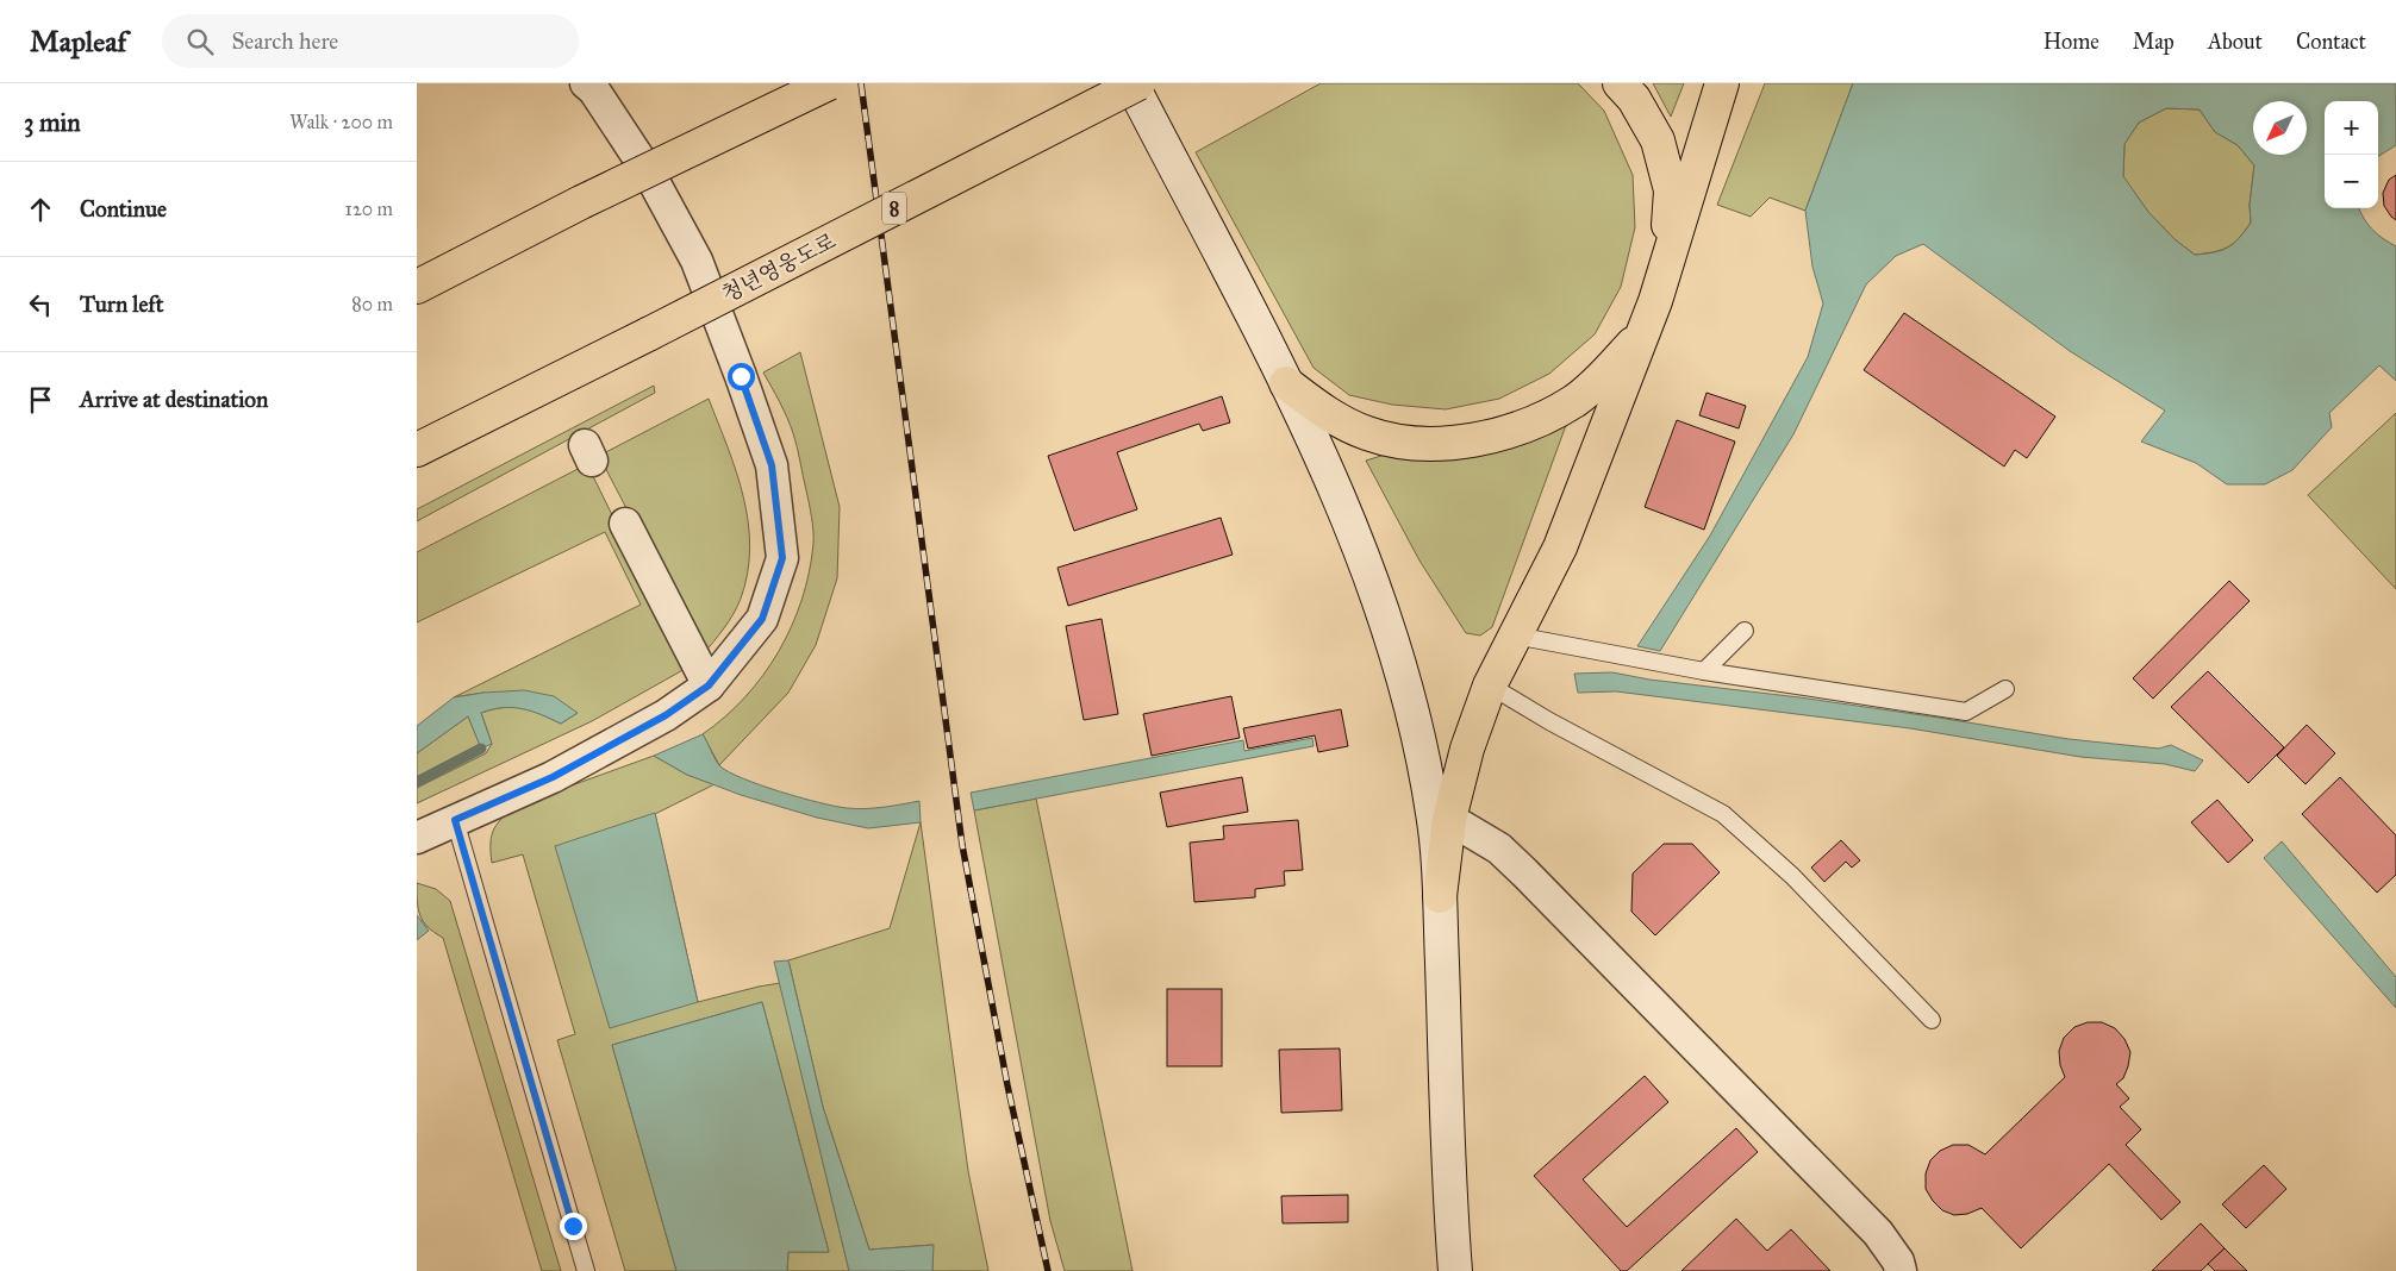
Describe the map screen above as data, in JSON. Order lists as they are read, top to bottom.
{
  "streets": {
    "highway": ["8", "청년영웅도로"]
  },
  "north": "bottom left",
  "page": {
    "header": "Mapleaf",
    "search": "Search here",
    "nav": [
      "Home",
      "Map",
      "About",
      "Contact"
    ],
    "heading": ["3 min", "Walk · 200 m"],
    "map_buttons": ["+", "−"],
    "list": [
      ["Continue", "120 m"],
      ["Turn left", "80 m"],
      "Arrive at destination"
    ]
  }
}
